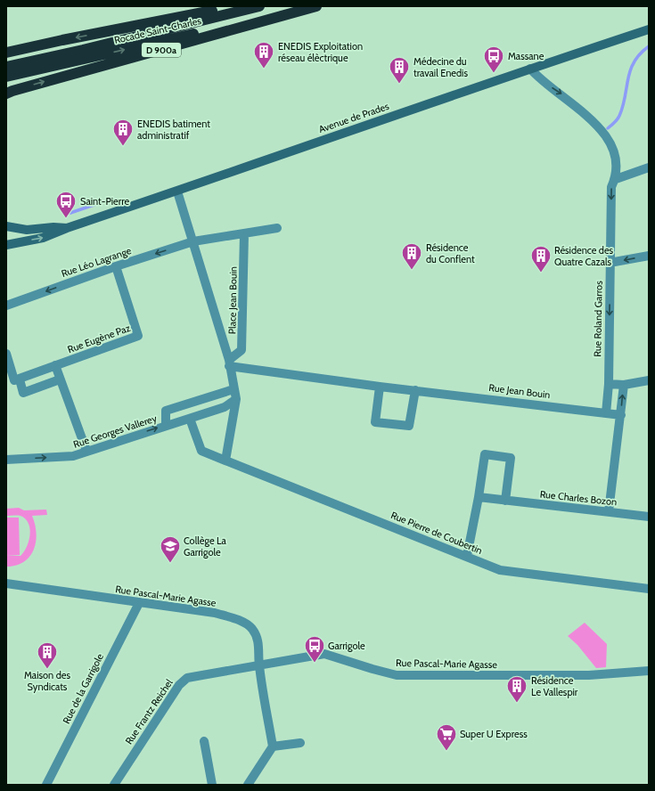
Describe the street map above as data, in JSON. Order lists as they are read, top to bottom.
{
  "streets": {
    "highway": ["Rocade Saint-Charles", "D 900a"],
    "main road": ["Avenue de Prades"],
    "street": [
      "Rue Léo Lagrange",
      "Place Jean Bouin",
      "Rue Roland Garros",
      "Rue Eugène Paz",
      "Rue Jean Bouin",
      "Rue Georges Vallerey",
      "Rue Charles Bozon",
      "Rue Pierre de Coubertin",
      "Rue Pascal-Marie Agasse",
      "Rue de la Garrigole",
      "Rue Frantz Reichel"
    ]
  },
  "crossings": [
    ["Rocade Saint-Charles", "D 900a"],
    ["Avenue de Prades", "Place Jean Bouin"],
    ["Avenue de Prades", "Rue Roland Garros"],
    ["Rue Léo Lagrange", "Place Jean Bouin"],
    ["Rue Léo Lagrange", "Rue Eugène Paz"],
    ["Place Jean Bouin", "Rue Jean Bouin"],
    ["Place Jean Bouin", "Rue Georges Vallerey"],
    ["Rue Roland Garros", "Rue Jean Bouin"],
    ["Rue Georges Vallerey", "Rue Pierre de Coubertin"],
    ["Rue Pascal-Marie Agasse", "Rue de la Garrigole"],
    ["Rue Pascal-Marie Agasse", "Rue Frantz Reichel"]
  ],
  "one_way": ["Rue Léo Lagrange", "Rue Roland Garros", "Rue Georges Vallerey"],
  "places": {
    "building": [
      "ENEDIS Exploitation réseau élèctrique",
      "Médecine du travail Enedis",
      "ENEDIS batiment administratif",
      "Résidence du Conflent",
      "Résidence des Quatre Cazals",
      "Maison des Syndicats",
      "Résidence Le Vallespir"
    ],
    "bus stop": ["Massane", "Saint-Pierre", "Garrigole"],
    "school or university": ["Collège La Garrigole"],
    "supermarket": ["Super U Express"]
  }
}
